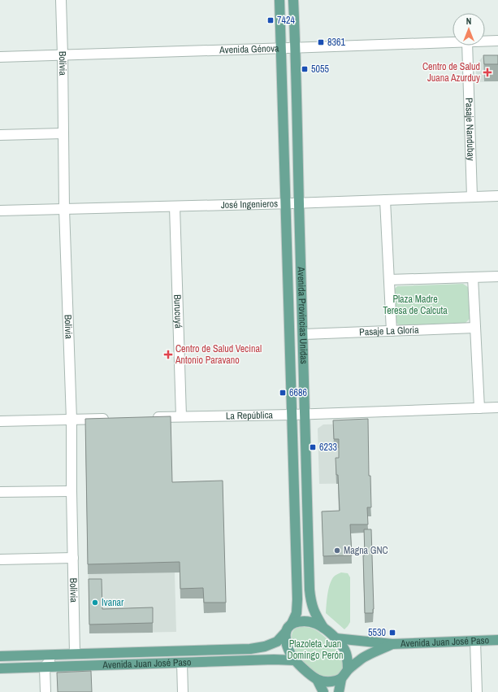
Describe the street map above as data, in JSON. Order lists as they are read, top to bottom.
{
  "streets": {
    "main road": ["Avenida Provincias Unidas", "Avenida Juan José Paso"],
    "street": [
      "Avenida Génova",
      "Bolivia",
      "Pasaje Nandubay",
      "José Ingenieros",
      "Burucuyá",
      "Pasaje La Gloria",
      "La República"
    ]
  },
  "crossings": [
    ["Avenida Génova", "Bolivia"],
    ["Avenida Génova", "Avenida Provincias Unidas"],
    ["Bolivia", "José Ingenieros"],
    ["Bolivia", "Avenida Juan José Paso"],
    ["Pasaje Nandubay", "José Ingenieros"],
    ["José Ingenieros", "Burucuyá"],
    ["José Ingenieros", "Avenida Provincias Unidas"],
    ["Burucuyá", "La República"],
    ["Avenida Provincias Unidas", "Pasaje La Gloria"],
    ["Avenida Provincias Unidas", "La República"],
    ["Avenida Provincias Unidas", "Avenida Juan José Paso"]
  ],
  "parks": ["Plaza Madre Teresa de Calcuta", "Plazoleta Juan Domingo Perón"],
  "places": {
    "transit": [
      "7424",
      "8361",
      "5055",
      "6686",
      "6233",
      "5530"
    ],
    "health": ["Centro de Salud Juana Azurduy", "Centro de Salud Vecinal Antonio Paravano"],
    "other": ["Magna GNC", "Ivanar"]
  },
  "north": "top"
}
